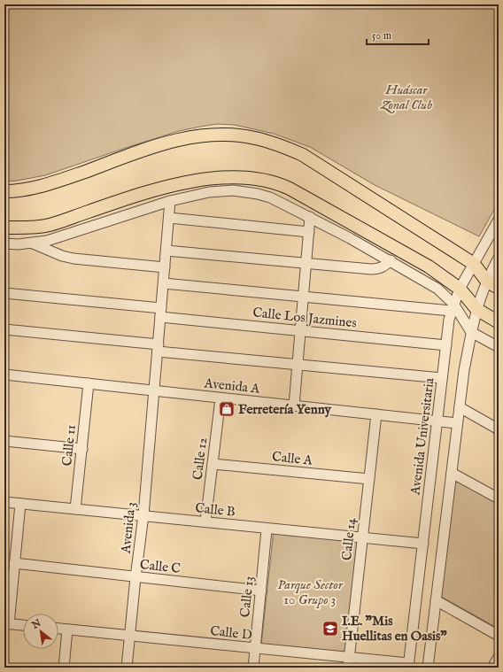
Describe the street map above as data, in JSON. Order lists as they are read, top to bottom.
{
  "streets": {
    "street": [
      "Calle Los Jazmines",
      "Avenida A",
      "Avenida Universitaria",
      "Calle 11",
      "Calle 12",
      "Calle A",
      "Calle B",
      "Avenida 3",
      "Calle 14",
      "Calle C",
      "Calle 13",
      "Calle D"
    ]
  },
  "crossings": [
    ["Calle Los Jazmines", "Avenida Universitaria"],
    ["Calle Los Jazmines", "Avenida 3"],
    ["Avenida A", "Avenida Universitaria"],
    ["Avenida A", "Calle 11"],
    ["Avenida A", "Calle 12"],
    ["Avenida A", "Avenida 3"],
    ["Avenida A", "Calle 14"],
    ["Avenida Universitaria", "Calle B"],
    ["Avenida Universitaria", "Calle D"],
    ["Calle 11", "Calle B"],
    ["Calle 12", "Calle A"],
    ["Calle 12", "Calle B"],
    ["Calle A", "Calle 14"],
    ["Calle B", "Avenida 3"],
    ["Calle B", "Calle 14"],
    ["Calle B", "Calle 13"],
    ["Avenida 3", "Calle C"],
    ["Avenida 3", "Calle D"],
    ["Calle 14", "Calle D"],
    ["Calle C", "Calle 13"],
    ["Calle 13", "Calle D"]
  ],
  "parks": ["Huáscar Zonal Club", "Parque Sector 10 Grupo 3"],
  "places": {
    "shop": ["Ferretería Yenny"],
    "school or university": ["I.E. \"Mis Huellitas en Oasis\""]
  },
  "scale_bar": "50 m",
  "north": "top left"
}
